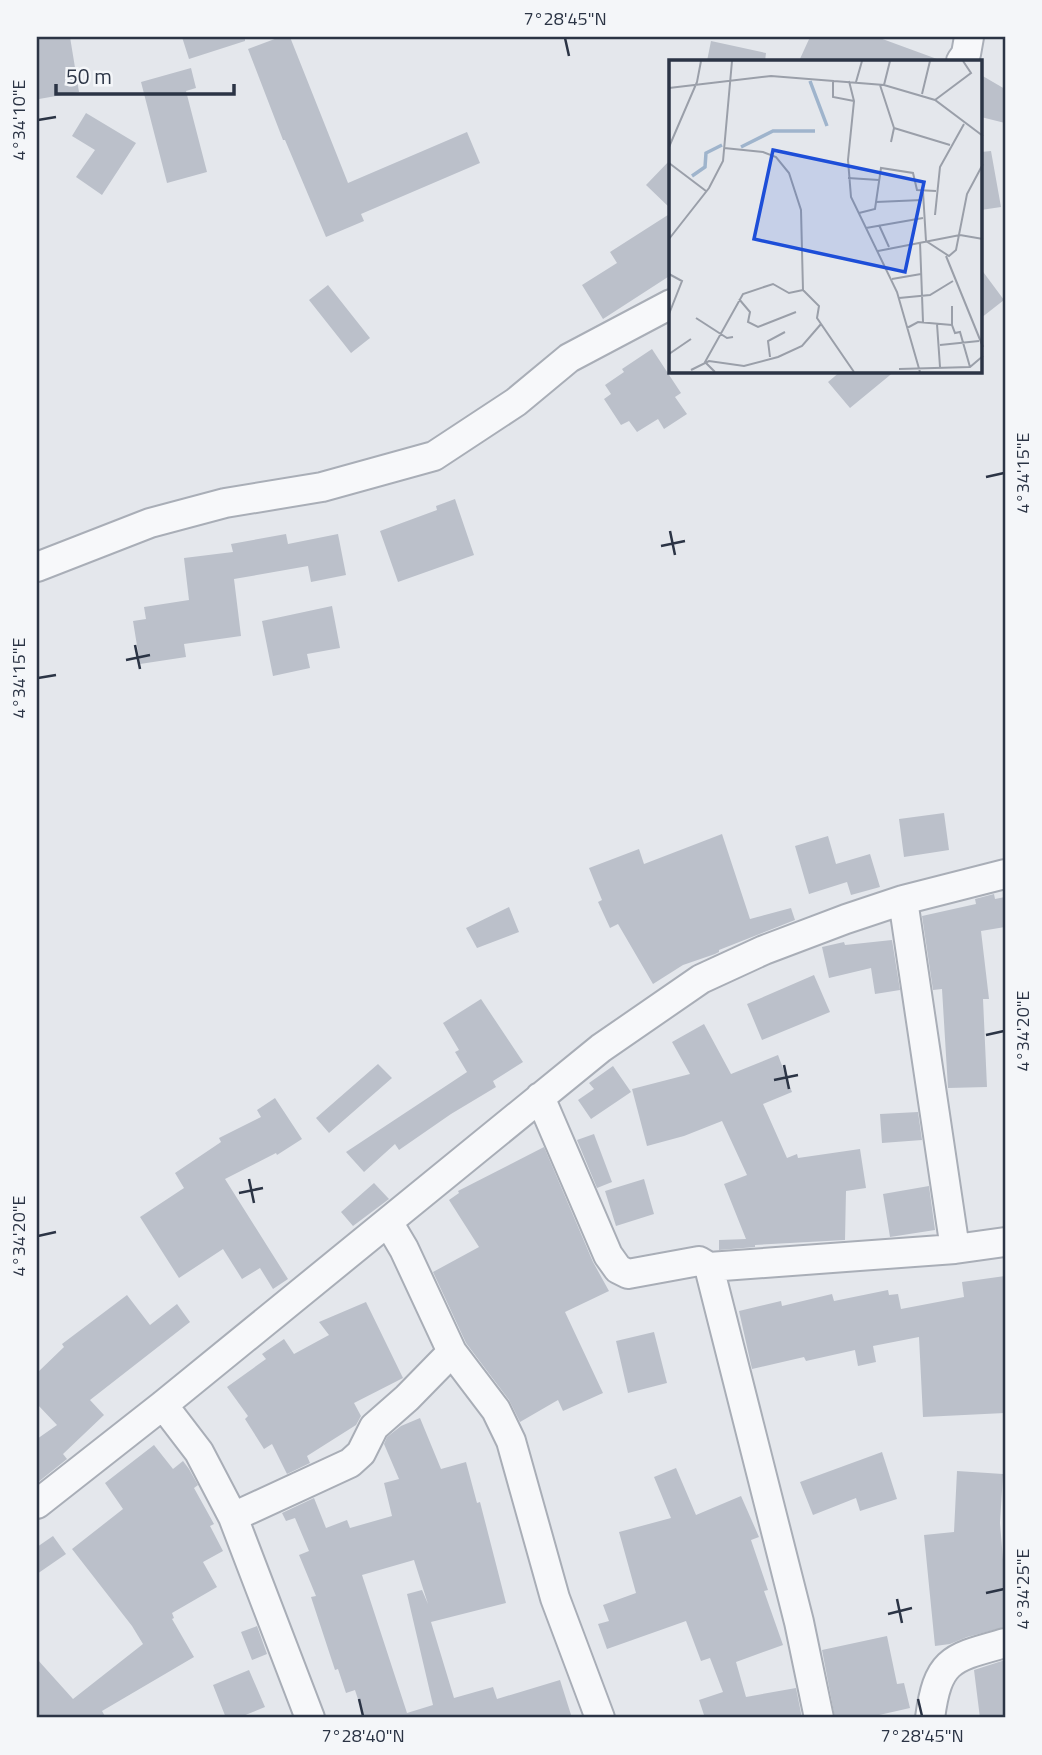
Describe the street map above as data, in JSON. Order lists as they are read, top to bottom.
{
  "scale_bar": "50 m",
  "coordinates": [
    "7°28'45\"N",
    "4°34'10\"E",
    "4°34'15\"E",
    "4°34'20\"E",
    "4°34'25\"E",
    "7°28'40\"N"
  ]
}
